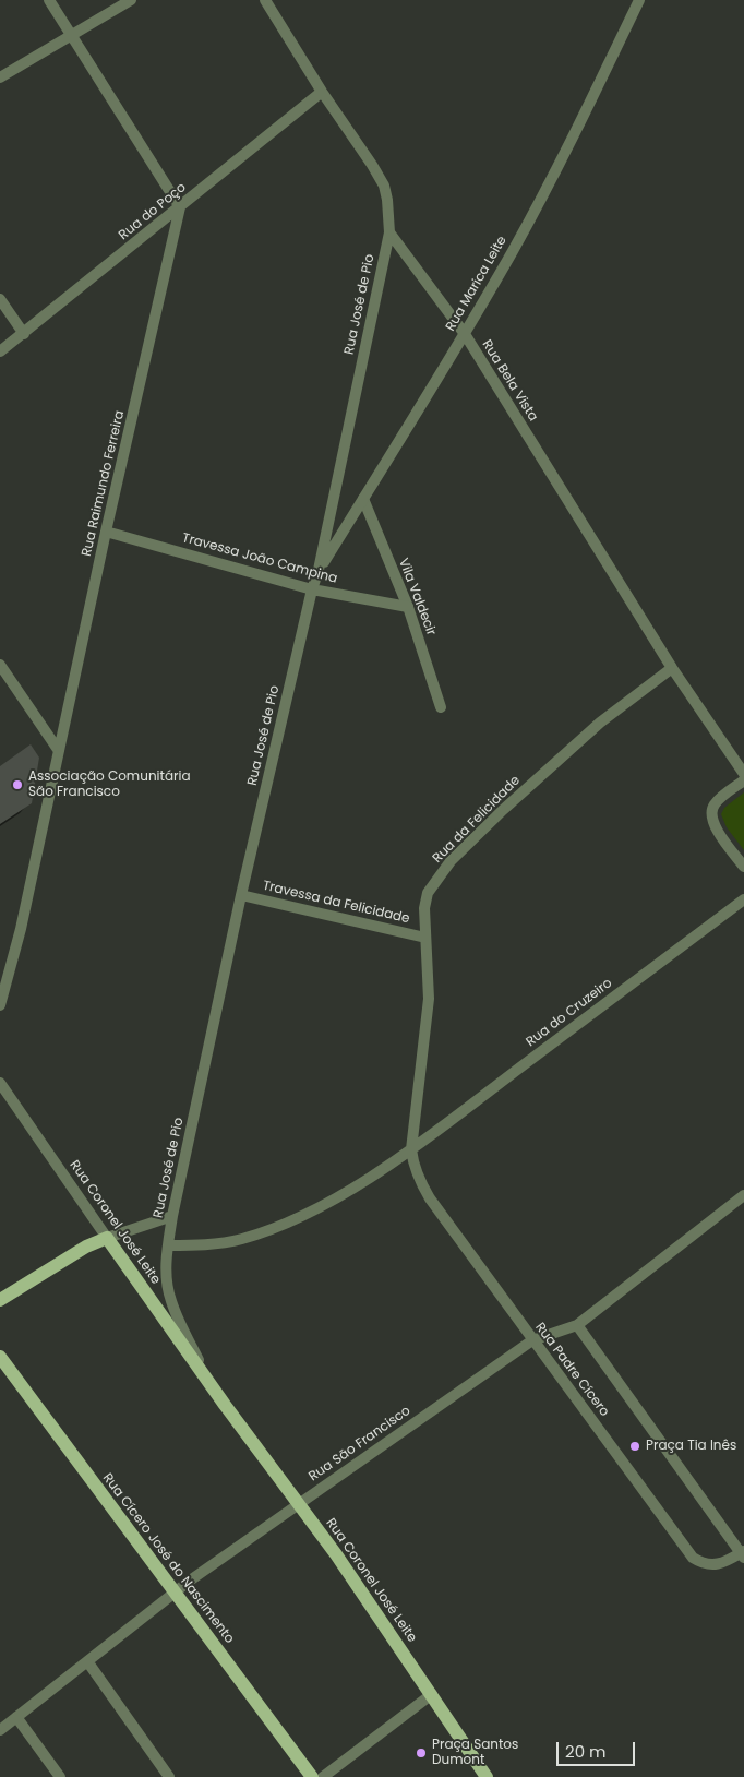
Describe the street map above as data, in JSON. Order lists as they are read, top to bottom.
{
  "streets": {
    "main road": ["Rua Coronel José Leite", "Rua Cícero José do Nascimento"],
    "street": [
      "Rua do Poço",
      "Rua Marica Leite",
      "Rua José de Pio",
      "Rua Bela Vista",
      "Rua Raimundo Ferreira",
      "Travessa João Campina",
      "Vila Valdecir",
      "Rua da Felicidade",
      "Travessa da Felicidade",
      "Rua do Cruzeiro",
      "Rua Padre Cícero",
      "Rua São Francisco"
    ]
  },
  "crossings": [
    ["Rua do Poço", "Rua Raimundo Ferreira"],
    ["Rua Marica Leite", "Rua José de Pio"],
    ["Rua Marica Leite", "Rua Bela Vista"],
    ["Rua Marica Leite", "Vila Valdecir"],
    ["Rua José de Pio", "Rua Bela Vista"],
    ["Rua José de Pio", "Travessa João Campina"],
    ["Rua José de Pio", "Travessa da Felicidade"],
    ["Rua José de Pio", "Rua do Cruzeiro"],
    ["Rua José de Pio", "Rua Coronel José Leite"],
    ["Rua Bela Vista", "Rua da Felicidade"],
    ["Rua Raimundo Ferreira", "Travessa João Campina"],
    ["Travessa João Campina", "Vila Valdecir"],
    ["Rua da Felicidade", "Travessa da Felicidade"],
    ["Rua da Felicidade", "Rua do Cruzeiro"],
    ["Rua da Felicidade", "Rua Padre Cícero"],
    ["Rua do Cruzeiro", "Rua Coronel José Leite"],
    ["Rua do Cruzeiro", "Rua Padre Cícero"],
    ["Rua Coronel José Leite", "Rua São Francisco"],
    ["Rua Padre Cícero", "Rua São Francisco"],
    ["Rua São Francisco", "Rua Cícero José do Nascimento"]
  ],
  "places": ["Associação Comunitária São Francisco", "Praça Tia Inês", "Praça Santos Dumont"],
  "scale_bar": "20 m"
}
